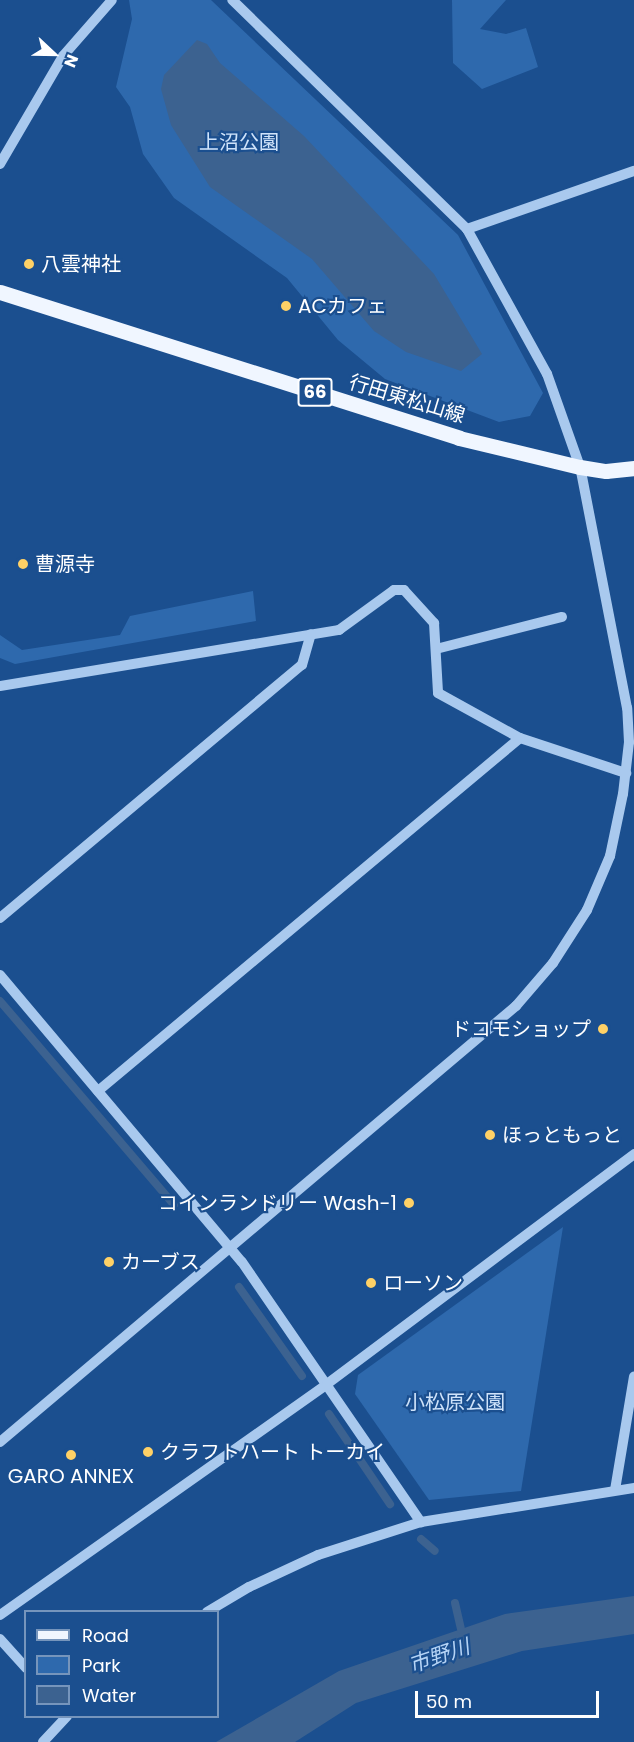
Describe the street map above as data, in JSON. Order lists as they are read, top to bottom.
{
  "streets": {
    "main road": ["66", "行田東松山線"]
  },
  "water": ["市野川"],
  "parks": ["上沼公園", "小松原公園"],
  "places": [
    "八雲神社",
    "ACカフェ",
    "曹源寺",
    "ドコモショップ",
    "ほっともっと",
    "コインランドリー Wash-1",
    "カーブス",
    "ローソン",
    "クラフトハート トーカイ",
    "GARO ANNEX"
  ],
  "legend": ["Road", "Park", "Water"],
  "scale_bar": "50 m",
  "north": "right"
}
